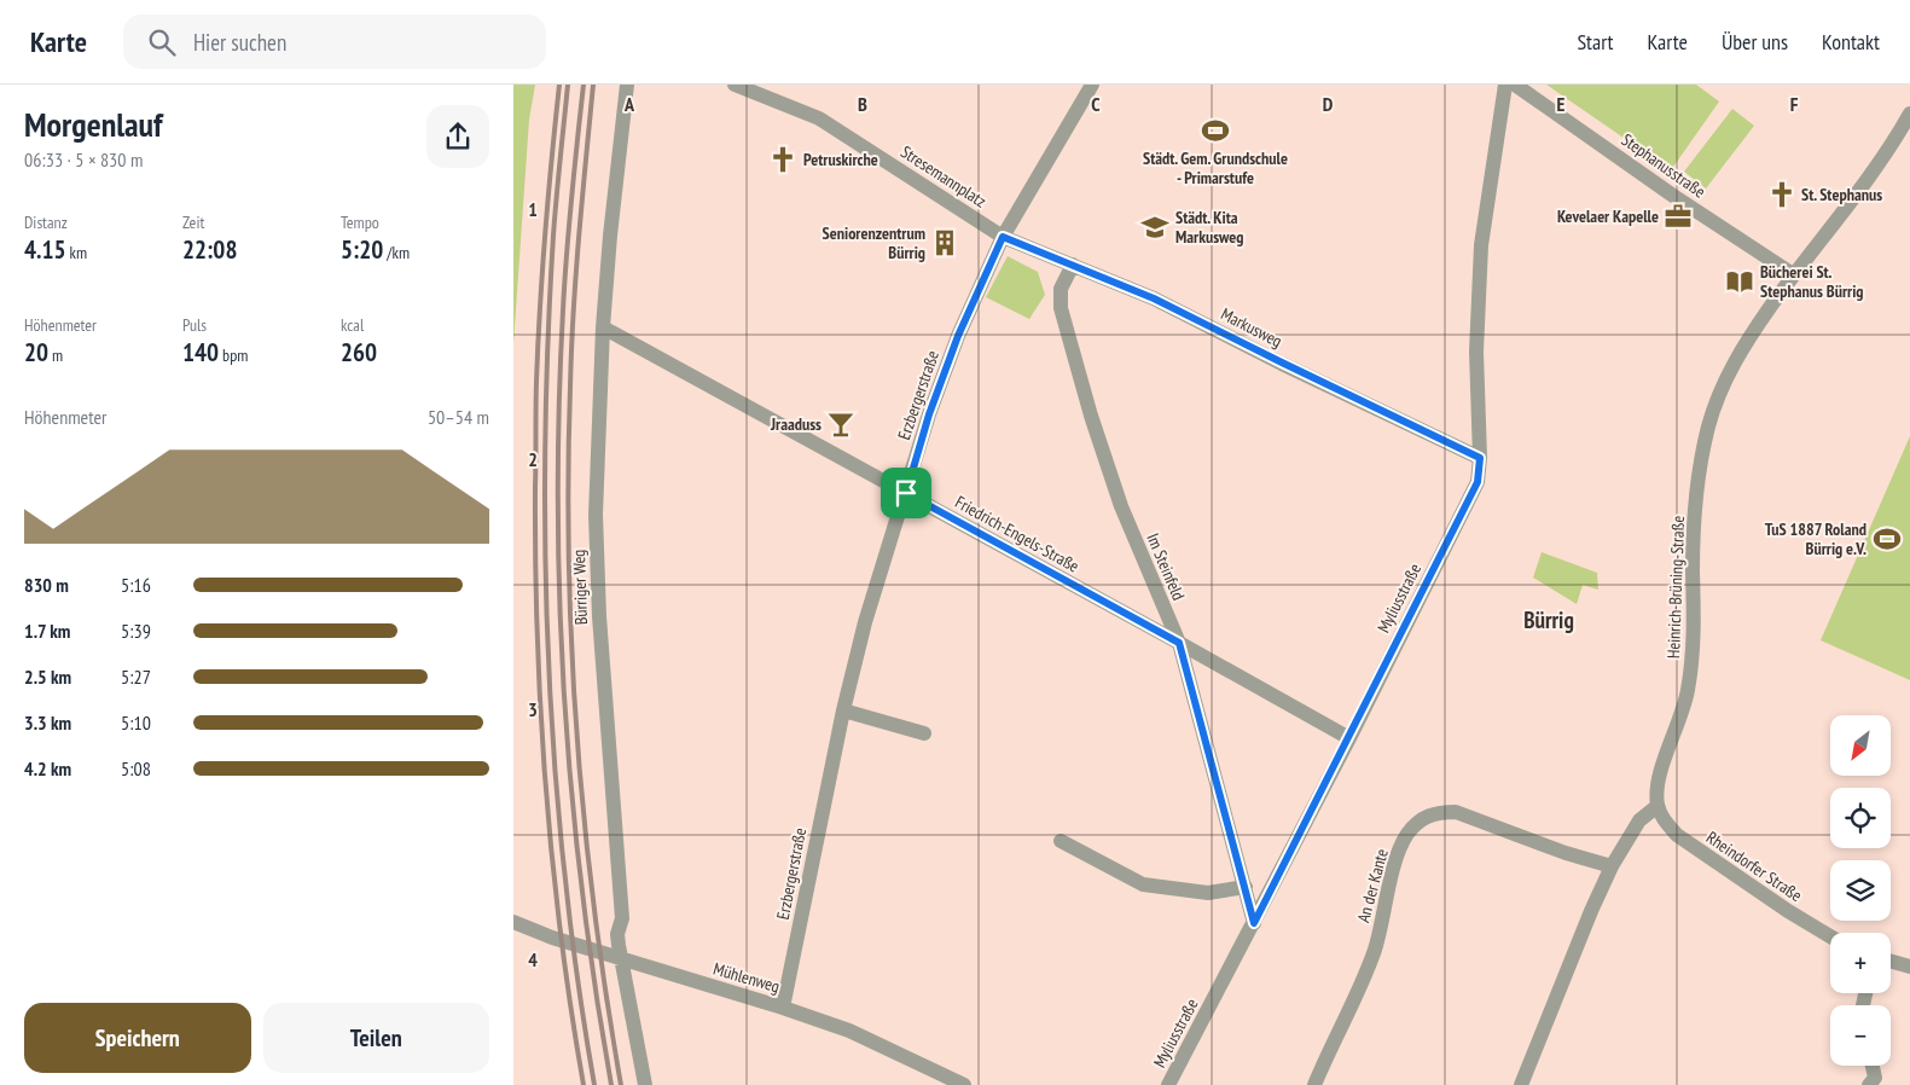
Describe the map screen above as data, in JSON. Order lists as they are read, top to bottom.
{
  "streets": {
    "street": [
      "Stephanusstraße",
      "Stresemannplatz",
      "Markusweg",
      "Erzbergerstraße",
      "Friedrich-Engels-Straße",
      "Im Steinfeld",
      "Bürriger Weg",
      "Heinrich-Brüning-Straße",
      "Myliusstraße",
      "Rheindorfer Straße",
      "An der Kante",
      "Mühlenweg"
    ]
  },
  "crossings": [
    ["Stephanusstraße", "Heinrich-Brüning-Straße"],
    ["Stresemannplatz", "Markusweg"],
    ["Stresemannplatz", "Erzbergerstraße"],
    ["Markusweg", "Erzbergerstraße"],
    ["Markusweg", "Im Steinfeld"],
    ["Markusweg", "Myliusstraße"],
    ["Erzbergerstraße", "Friedrich-Engels-Straße"],
    ["Erzbergerstraße", "Mühlenweg"],
    ["Friedrich-Engels-Straße", "Im Steinfeld"],
    ["Friedrich-Engels-Straße", "Bürriger Weg"],
    ["Friedrich-Engels-Straße", "Myliusstraße"],
    ["Im Steinfeld", "Myliusstraße"],
    ["Heinrich-Brüning-Straße", "Rheindorfer Straße"]
  ],
  "districts": ["Bürrig"],
  "places": {
    "sports": ["Städt. Gem. Grundschule - Primarstufe", "TuS 1887 Roland Bürrig e.V."],
    "church": ["Petruskirche", "St. Stephanus"],
    "office": ["Kevelaer Kapelle"],
    "school or university": ["Städt. Kita Markusweg"],
    "building": ["Seniorenzentrum Bürrig"],
    "library": ["Bücherei St. Stephanus Bürrig"],
    "bar": ["Jraaduss"]
  },
  "north": "bottom left",
  "page": {
    "header": "Karte",
    "search": "Hier suchen",
    "nav": [
      "Start",
      "Karte",
      "Über uns",
      "Kontakt"
    ],
    "heading": ["Morgenlauf", "06:33 · 5 × 830 m"],
    "stats": [
      ["Distanz", "4.15 km"],
      ["Zeit", "22:08"],
      ["Tempo", "5:20 /km"],
      ["Höhenmeter", "20 m"],
      ["Puls", "140 bpm"],
      ["kcal", "260"]
    ],
    "chart": ["Höhenmeter", "50–54 m"],
    "list": [
      {
        "name": "830 m",
        "note": "5:16"
      },
      {
        "name": "1.7 km",
        "note": "5:39"
      },
      {
        "name": "2.5 km",
        "note": "5:27"
      },
      {
        "name": "3.3 km",
        "note": "5:10"
      },
      {
        "name": "4.2 km",
        "note": "5:08"
      }
    ],
    "map_buttons": ["+", "−"],
    "buttons": ["Speichern", "Teilen"]
  },
  "grid": {
    "columns": [
      "A",
      "B",
      "C",
      "D",
      "E",
      "F"
    ],
    "rows": [
      "1",
      "2",
      "3",
      "4"
    ]
  }
}
